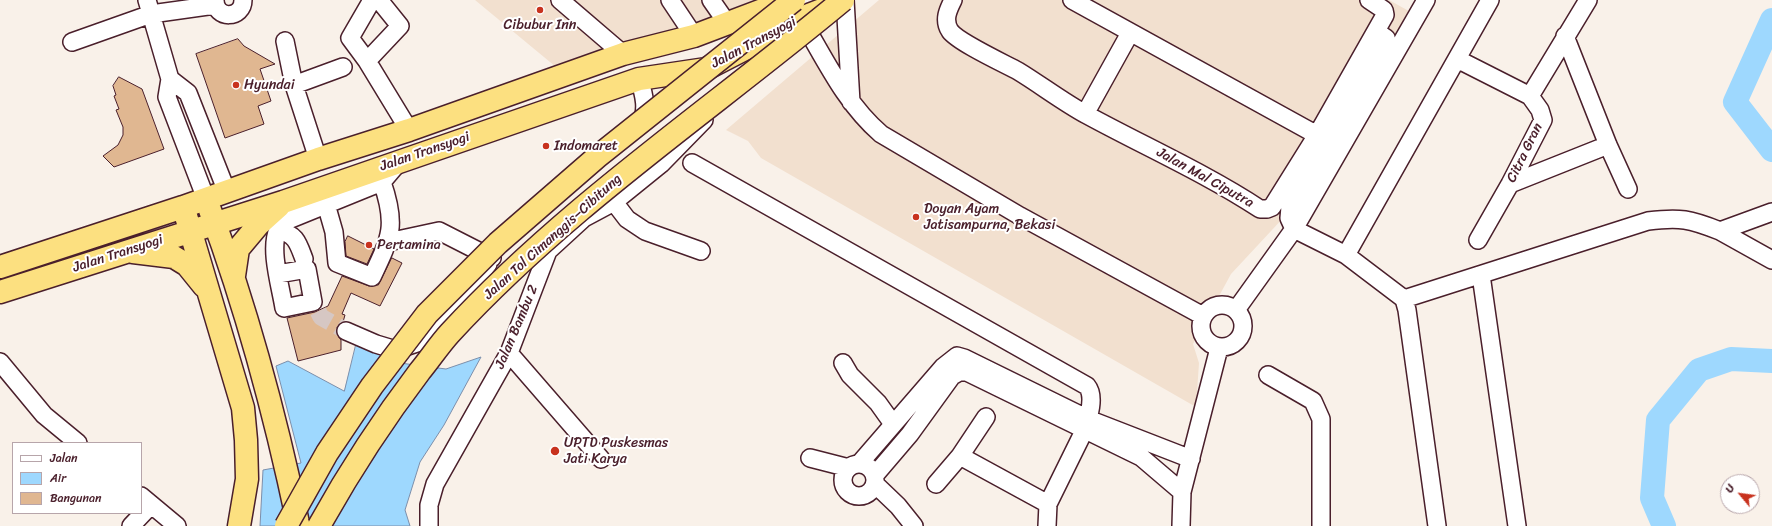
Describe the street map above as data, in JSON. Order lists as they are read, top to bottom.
{
  "streets": {
    "highway": ["Jalan Transyogi", "Jalan Tol Cimanggis–Cibitung"],
    "street": ["Citra Gran", "Jalan Mal Ciputra", "Jalan Bambu 2"]
  },
  "crossings": [
    ["Jalan Transyogi", "Jalan Tol Cimanggis–Cibitung"],
    ["Jalan Transyogi", "Jalan Bambu 2"]
  ],
  "places": [
    "Cibubur Inn",
    "Hyundai",
    "Indomaret",
    "Doyan Ayam Jatisampurna, Bekasi",
    "Pertamina",
    "UPTD Puskesmas Jati Karya"
  ],
  "legend": ["Jalan", "Air", "Bangunan"],
  "north": "top left"
}
